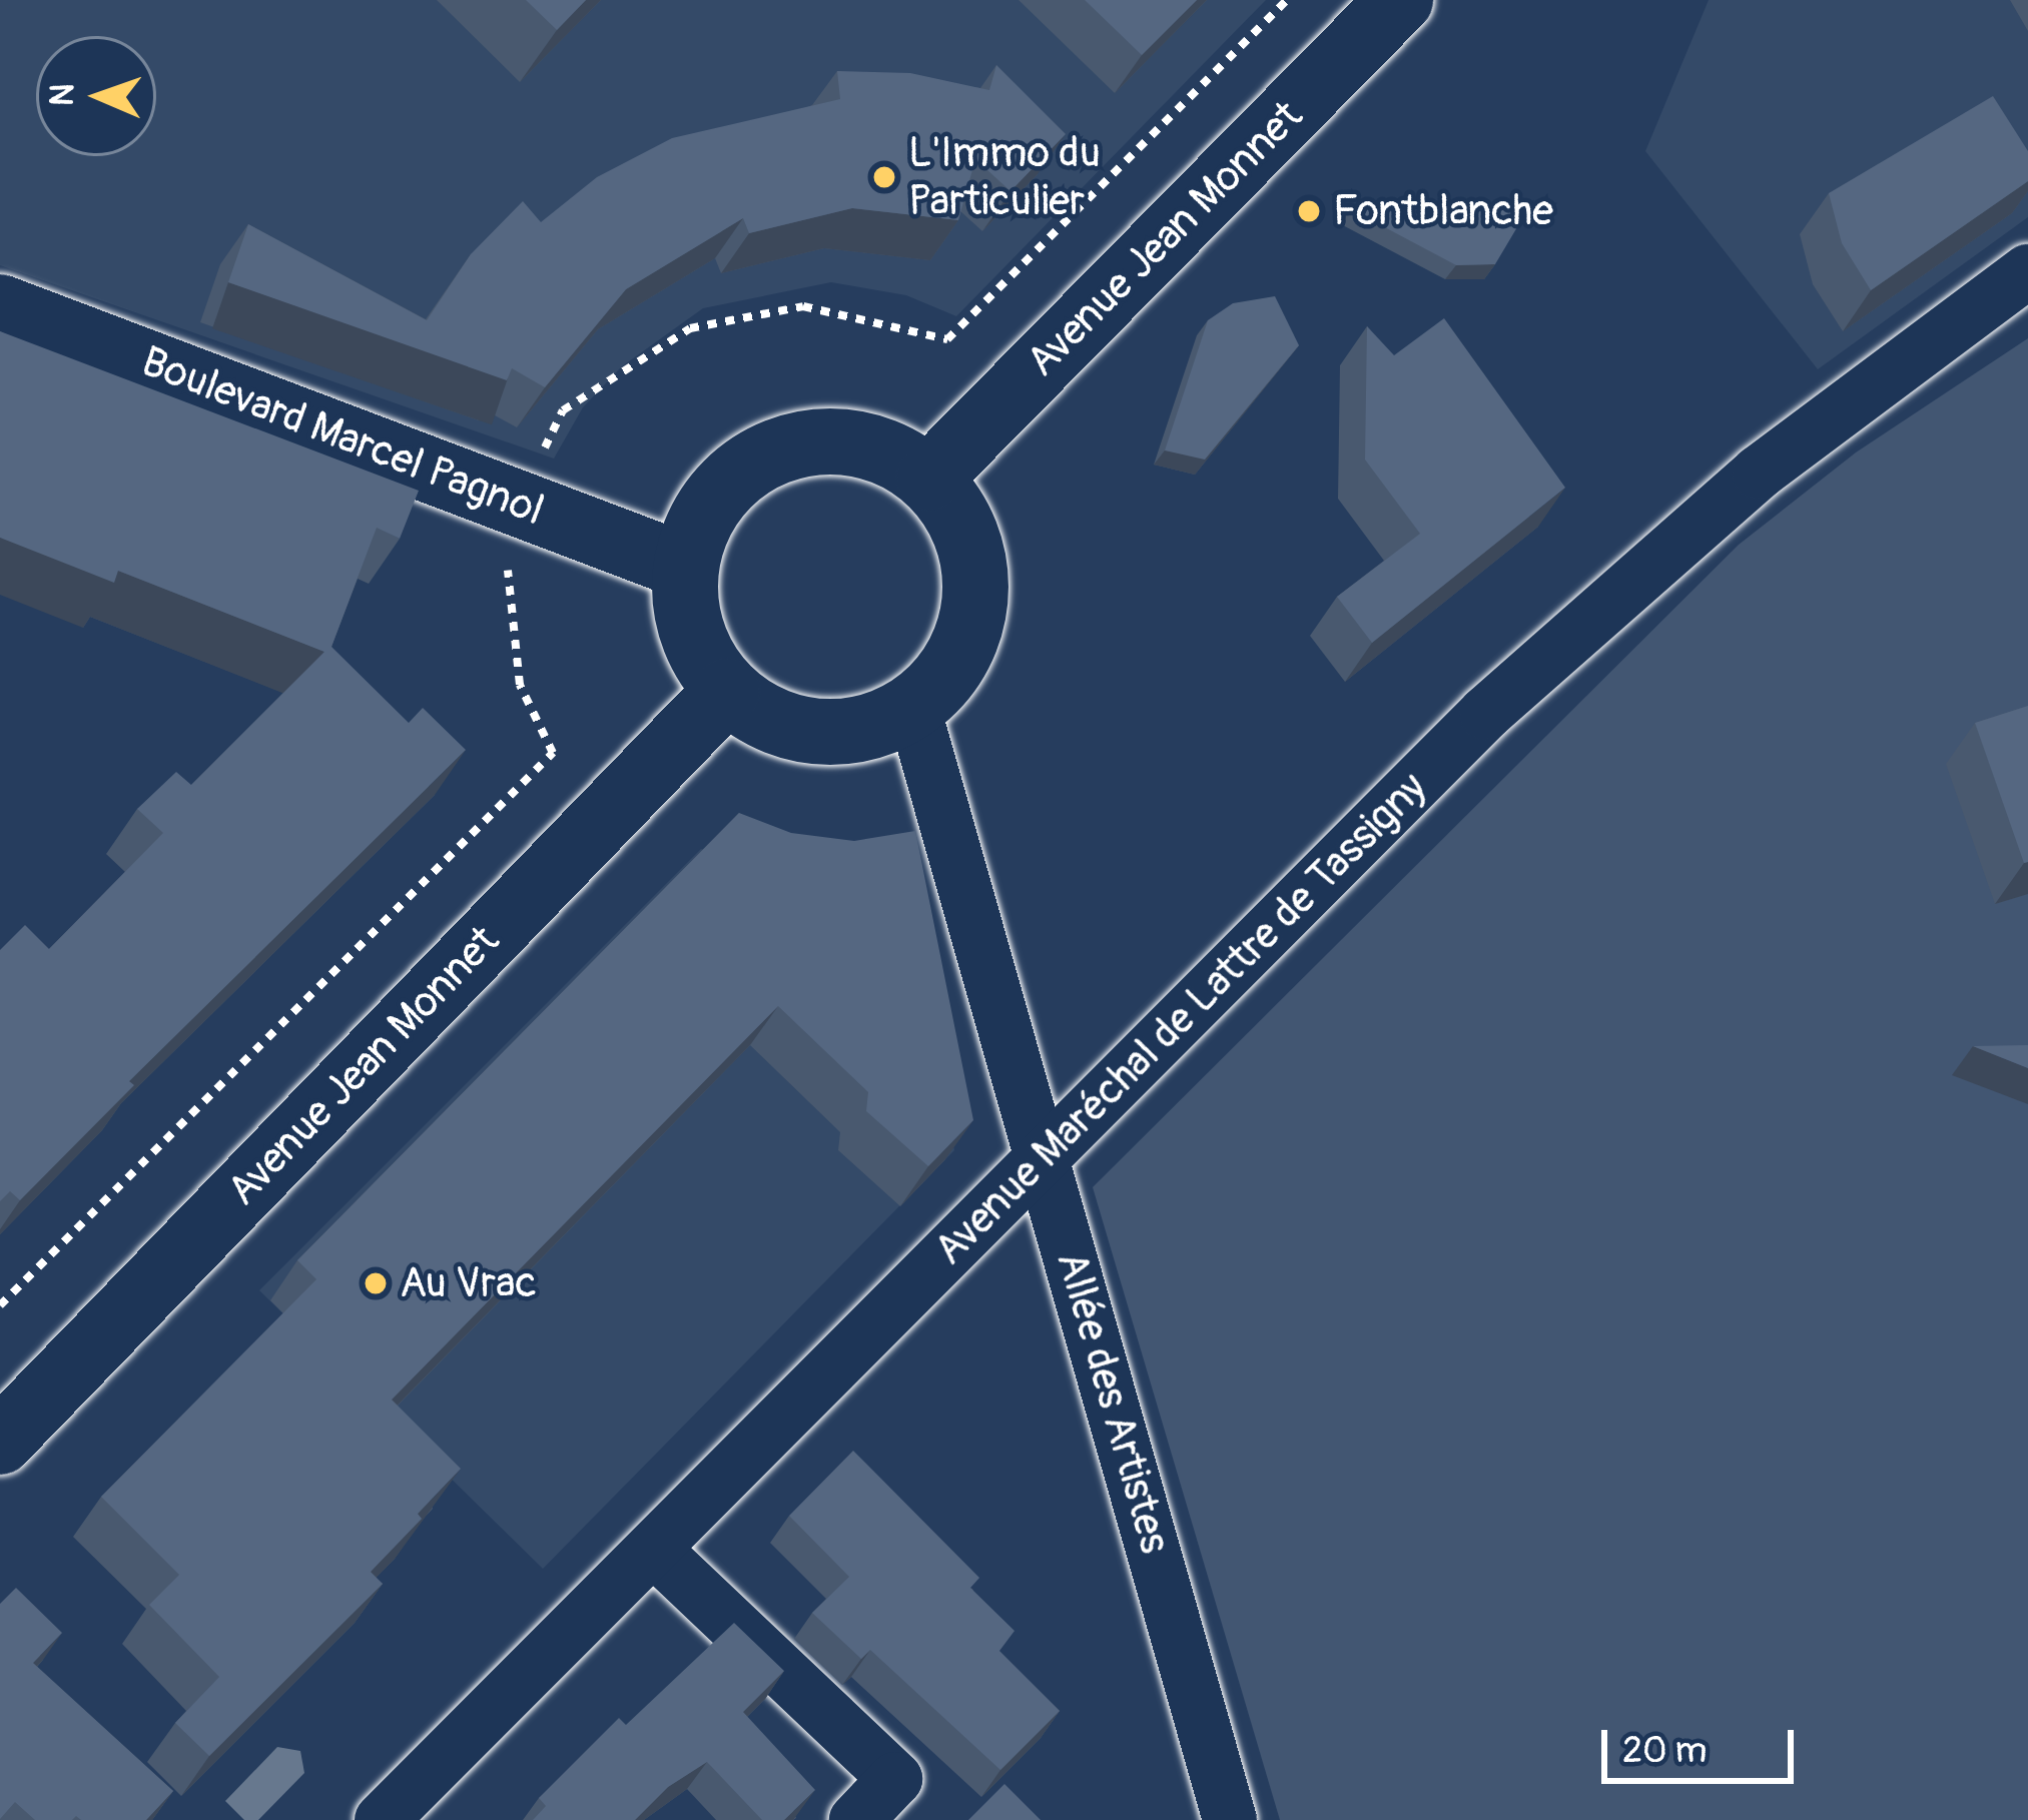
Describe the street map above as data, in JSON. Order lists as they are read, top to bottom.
{
  "streets": {
    "street": [
      "Avenue Jean Monnet",
      "Boulevard Marcel Pagnol",
      "Avenue Maréchal de Lattre de Tassigny",
      "Allée des Artistes"
    ]
  },
  "crossings": [
    ["Avenue Jean Monnet", "Boulevard Marcel Pagnol"],
    ["Avenue Jean Monnet", "Allée des Artistes"],
    ["Boulevard Marcel Pagnol", "Allée des Artistes"],
    ["Avenue Maréchal de Lattre de Tassigny", "Allée des Artistes"]
  ],
  "places": ["L'Immo du Particulier", "Fontblanche", "Au Vrac"],
  "scale_bar": "20 m",
  "north": "left"
}
